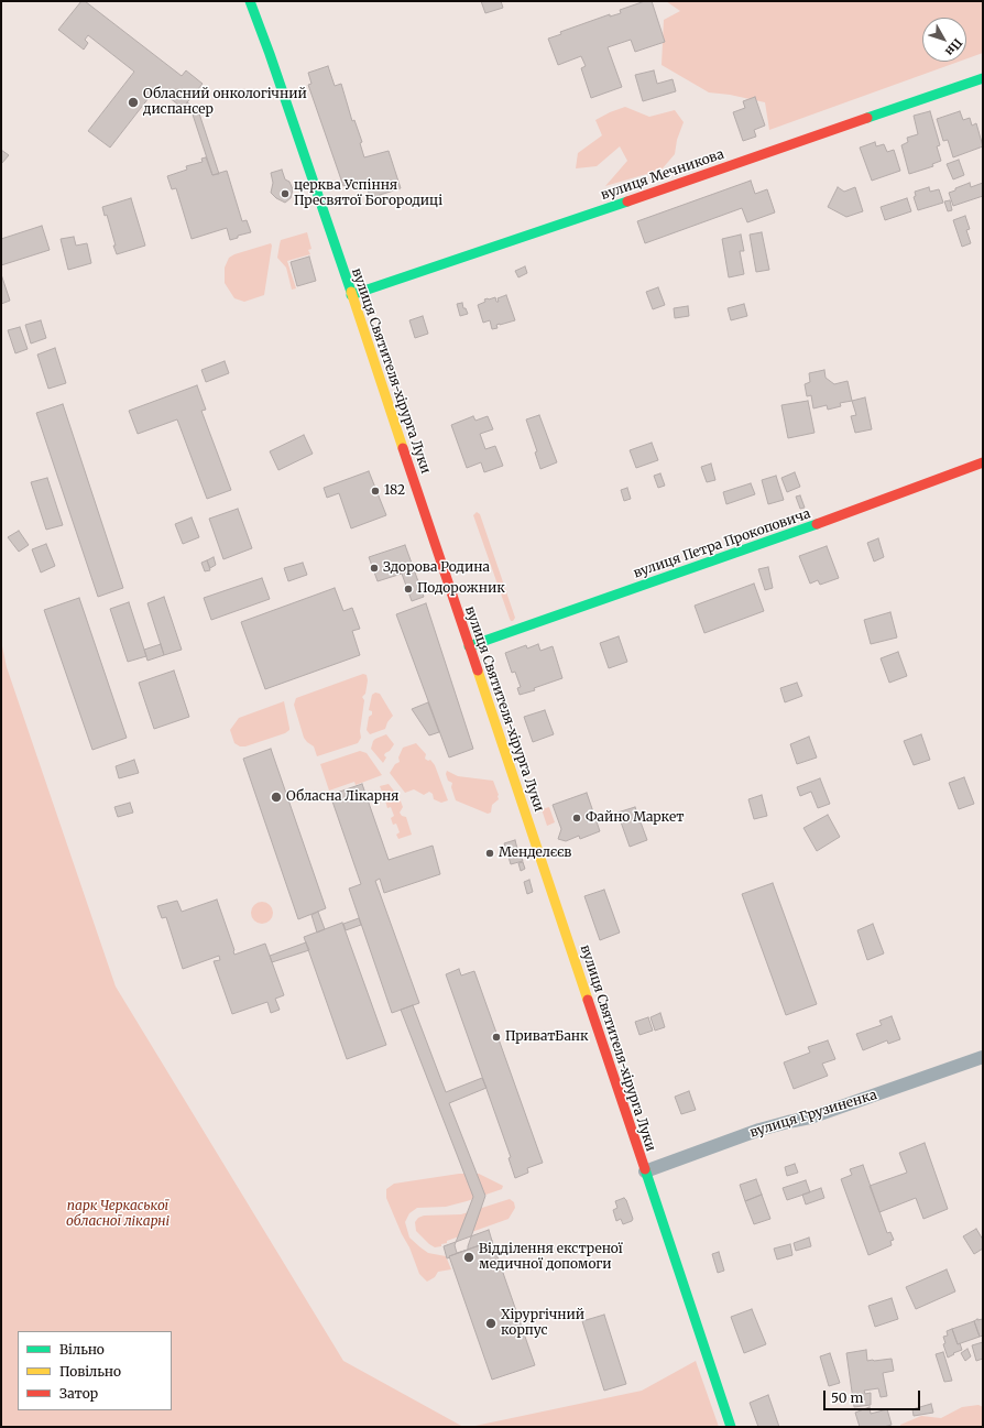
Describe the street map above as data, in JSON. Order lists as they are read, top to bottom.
{
  "streets": {
    "street": [
      "вулиця Мечникова",
      "вулиця Святителя-хірурга Луки",
      "вулиця Петра Прокоповича",
      "вулиця Грузиненка"
    ]
  },
  "crossings": [
    ["вулиця Мечникова", "вулиця Святителя-хірурга Луки"],
    ["вулиця Святителя-хірурга Луки", "вулиця Петра Прокоповича"],
    ["вулиця Святителя-хірурга Луки", "вулиця Грузиненка"]
  ],
  "parks": ["парк Черкаської обласної лікарні"],
  "places": [
    "Обласний онкологічний диспансер",
    "церква Успіння Пресвятої Богородиці",
    "182",
    "Здорова Родина",
    "Подорожник",
    "Обласна Лікарня",
    "Файно Маркет",
    "Менделєєв",
    "ПриватБанк",
    "Відділення екстреної медичної допомоги",
    "Хірургічний корпус"
  ],
  "legend": ["Вільно", "Повільно", "Затор"],
  "scale_bar": "50 m",
  "north": "bottom right"
}
